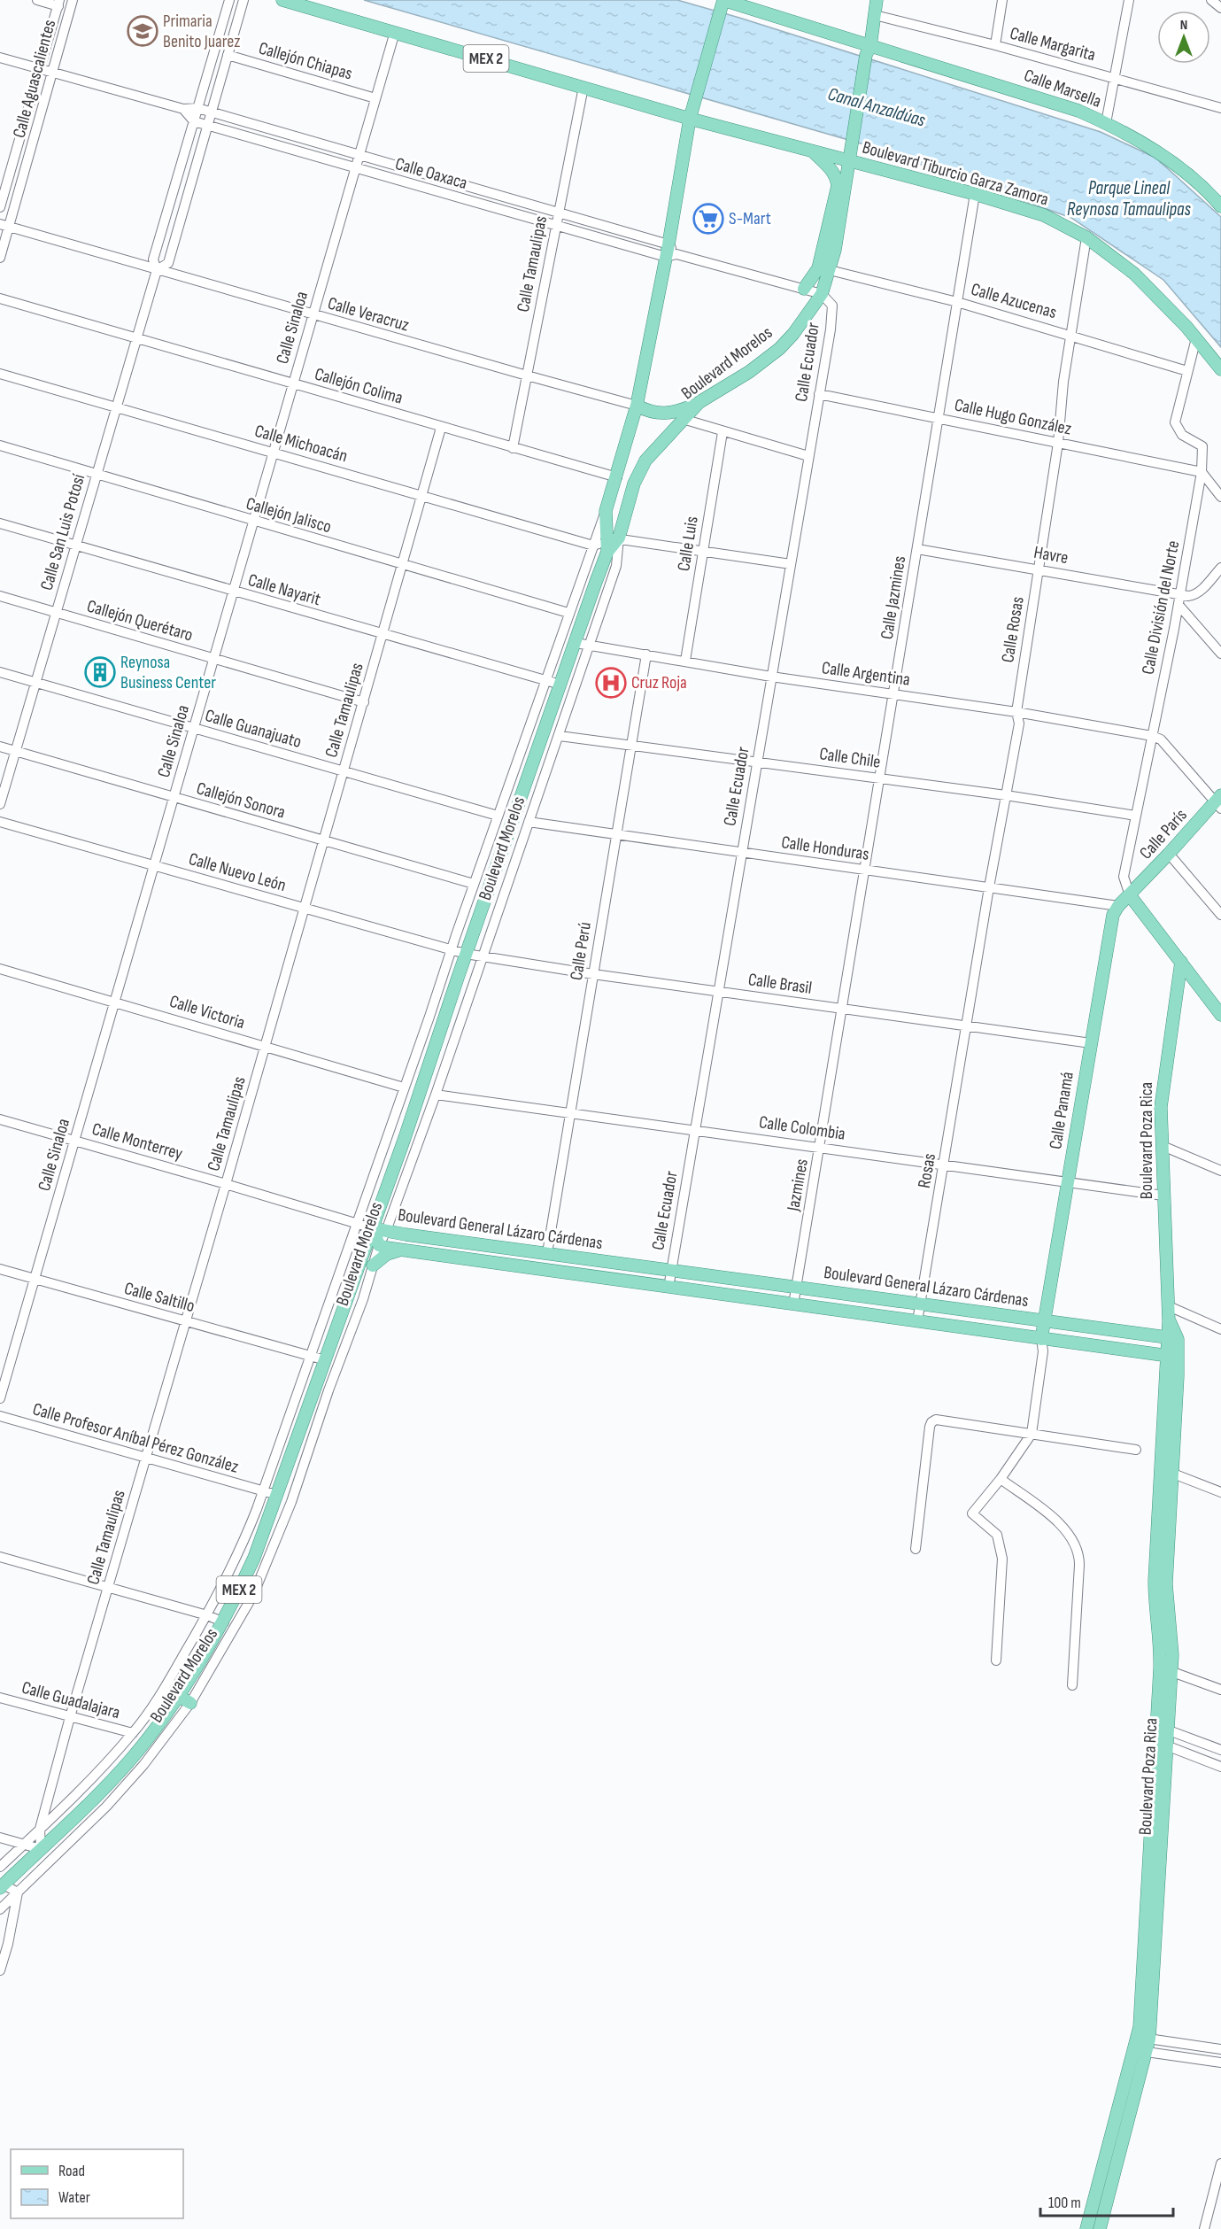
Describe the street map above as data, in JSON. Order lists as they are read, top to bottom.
{
  "streets": {
    "main road": [
      "MEX 2",
      "Calle Marsella",
      "Boulevard Tiburcio Garza Zamora",
      "Boulevard Morelos",
      "Calle París",
      "Calle Panamá",
      "Boulevard Poza Rica",
      "Boulevard General Lázaro Cárdenas"
    ],
    "street": [
      "Calle Margarita",
      "Callejón Chiapas",
      "Calle Aguascalientes",
      "Calle Oaxaca",
      "Calle Tamaulipas",
      "Calle Azucenas",
      "Calle Veracruz",
      "Calle Sinaloa",
      "Calle Ecuador",
      "Callejón Colima",
      "Calle Hugo González",
      "Calle Michoacán",
      "Callejón Jalisco",
      "Calle San Luis Potosí",
      "Calle Luis",
      "Havre",
      "Calle Nayarit",
      "Calle Jazmines",
      "Calle División del Norte",
      "Callejón Querétaro",
      "Calle Rosas",
      "Calle Argentina",
      "Calle Guanajuato",
      "Calle Chile",
      "Callejón Sonora",
      "Calle Honduras",
      "Calle Nuevo León",
      "Calle Perú",
      "Calle Brasil",
      "Calle Victoria",
      "Calle Colombia",
      "Calle Monterrey",
      "Rosas",
      "Jazmines",
      "Calle Saltillo",
      "Calle Profesor Aníbal Pérez González",
      "Calle Guadalajara"
    ]
  },
  "crossings": [
    ["MEX 2", "Calle Marsella"],
    ["MEX 2", "Boulevard Tiburcio Garza Zamora"],
    ["MEX 2", "Calle Tamaulipas"],
    ["MEX 2", "Calle Sinaloa"],
    ["MEX 2", "Boulevard Morelos"],
    ["Callejón Chiapas", "Calle Sinaloa"],
    ["Callejón Chiapas", "Calle San Luis Potosí"],
    ["Calle Aguascalientes", "Calle Oaxaca"],
    ["Calle Aguascalientes", "Calle Veracruz"],
    ["Calle Marsella", "Boulevard Morelos"],
    ["Calle Oaxaca", "Calle Tamaulipas"],
    ["Calle Oaxaca", "Calle Sinaloa"],
    ["Calle Oaxaca", "Calle Ecuador"],
    ["Calle Oaxaca", "Boulevard Morelos"],
    ["Calle Oaxaca", "Calle San Luis Potosí"],
    ["Boulevard Tiburcio Garza Zamora", "Boulevard Morelos"],
    ["Boulevard Tiburcio Garza Zamora", "Calle Jazmines"],
    ["Boulevard Tiburcio Garza Zamora", "Calle División del Norte"],
    ["Boulevard Tiburcio Garza Zamora", "Calle Rosas"],
    ["Calle Tamaulipas", "Calle Veracruz"],
    ["Calle Tamaulipas", "Boulevard Morelos"],
    ["Calle Tamaulipas", "Callejón Colima"],
    ["Calle Tamaulipas", "Calle Michoacán"],
    ["Calle Tamaulipas", "Callejón Jalisco"],
    ["Calle Tamaulipas", "Calle Nayarit"],
    ["Calle Tamaulipas", "Callejón Querétaro"],
    ["Calle Tamaulipas", "Calle Guanajuato"],
    ["Calle Tamaulipas", "Callejón Sonora"],
    ["Calle Tamaulipas", "Calle Nuevo León"],
    ["Calle Tamaulipas", "Calle Victoria"],
    ["Calle Tamaulipas", "Calle Monterrey"],
    ["Calle Tamaulipas", "Calle Saltillo"],
    ["Calle Tamaulipas", "Calle Profesor Aníbal Pérez González"],
    ["Calle Tamaulipas", "Calle Guadalajara"],
    ["Calle Azucenas", "Boulevard Morelos"],
    ["Calle Azucenas", "Calle Jazmines"],
    ["Calle Azucenas", "Calle División del Norte"],
    ["Calle Azucenas", "Calle Rosas"],
    ["Calle Veracruz", "Calle Sinaloa"],
    ["Calle Veracruz", "Boulevard Morelos"],
    ["Calle Veracruz", "Calle San Luis Potosí"],
    ["Calle Sinaloa", "Callejón Colima"],
    ["Calle Sinaloa", "Calle Michoacán"],
    ["Calle Sinaloa", "Callejón Jalisco"],
    ["Calle Sinaloa", "Calle Nayarit"],
    ["Calle Sinaloa", "Callejón Querétaro"],
    ["Calle Sinaloa", "Calle Guanajuato"],
    ["Calle Sinaloa", "Callejón Sonora"],
    ["Calle Sinaloa", "Calle Nuevo León"],
    ["Calle Sinaloa", "Calle Victoria"],
    ["Calle Sinaloa", "Calle Monterrey"],
    ["Calle Sinaloa", "Calle Saltillo"],
    ["Calle Ecuador", "Boulevard Morelos"],
    ["Calle Ecuador", "Calle Hugo González"],
    ["Calle Ecuador", "Calle Argentina"],
    ["Calle Ecuador", "Calle Chile"],
    ["Calle Ecuador", "Calle Honduras"],
    ["Calle Ecuador", "Calle Brasil"],
    ["Calle Ecuador", "Calle Colombia"],
    ["Calle Ecuador", "Boulevard General Lázaro Cárdenas"],
    ["Boulevard Morelos", "Callejón Colima"],
    ["Boulevard Morelos", "Calle Michoacán"],
    ["Boulevard Morelos", "Callejón Jalisco"],
    ["Boulevard Morelos", "Calle Nayarit"],
    ["Boulevard Morelos", "Calle Argentina"],
    ["Boulevard Morelos", "Calle Guanajuato"],
    ["Boulevard Morelos", "Calle Chile"],
    ["Boulevard Morelos", "Callejón Sonora"],
    ["Boulevard Morelos", "Calle Honduras"],
    ["Boulevard Morelos", "Calle Nuevo León"],
    ["Boulevard Morelos", "Calle Brasil"],
    ["Boulevard Morelos", "Calle Victoria"],
    ["Boulevard Morelos", "Calle Colombia"],
    ["Boulevard Morelos", "Calle Monterrey"],
    ["Boulevard Morelos", "Boulevard General Lázaro Cárdenas"],
    ["Boulevard Morelos", "Calle Saltillo"],
    ["Boulevard Morelos", "Calle Profesor Aníbal Pérez González"],
    ["Boulevard Morelos", "Calle Guadalajara"],
    ["Callejón Colima", "Calle San Luis Potosí"],
    ["Calle Hugo González", "Calle Jazmines"],
    ["Calle Hugo González", "Calle División del Norte"],
    ["Calle Hugo González", "Calle Rosas"],
    ["Calle Michoacán", "Calle San Luis Potosí"],
    ["Callejón Jalisco", "Calle San Luis Potosí"],
    ["Calle San Luis Potosí", "Calle Nayarit"],
    ["Calle San Luis Potosí", "Callejón Querétaro"],
    ["Calle San Luis Potosí", "Calle Guanajuato"],
    ["Calle San Luis Potosí", "Callejón Sonora"],
    ["Calle Luis", "Calle Argentina"],
    ["Havre", "Calle Jazmines"],
    ["Havre", "Calle División del Norte"],
    ["Havre", "Calle Rosas"],
    ["Calle Jazmines", "Calle Argentina"],
    ["Calle Jazmines", "Calle Chile"],
    ["Calle Jazmines", "Calle Honduras"],
    ["Calle Jazmines", "Calle Brasil"],
    ["Calle Jazmines", "Jazmines"],
    ["Calle División del Norte", "Calle Argentina"],
    ["Calle División del Norte", "Calle Chile"],
    ["Calle División del Norte", "Calle París"],
    ["Calle División del Norte", "Calle Panamá"],
    ["Calle Rosas", "Calle Argentina"],
    ["Calle Rosas", "Calle Chile"],
    ["Calle Rosas", "Calle Honduras"],
    ["Calle Rosas", "Calle Brasil"],
    ["Calle Rosas", "Rosas"],
    ["Calle Argentina", "Calle Perú"],
    ["Calle Chile", "Calle Perú"],
    ["Calle París", "Calle Panamá"],
    ["Calle Honduras", "Calle Perú"],
    ["Calle Honduras", "Calle Panamá"],
    ["Calle Nuevo León", "Calle Brasil"],
    ["Calle Perú", "Calle Brasil"],
    ["Calle Perú", "Calle Colombia"],
    ["Calle Perú", "Boulevard General Lázaro Cárdenas"],
    ["Calle Brasil", "Calle Panamá"],
    ["Calle Brasil", "Rosas"],
    ["Calle Brasil", "Jazmines"],
    ["Calle Panamá", "Calle Colombia"],
    ["Calle Panamá", "Boulevard General Lázaro Cárdenas"],
    ["Calle Colombia", "Boulevard Poza Rica"],
    ["Calle Colombia", "Rosas"],
    ["Calle Colombia", "Jazmines"],
    ["Boulevard Poza Rica", "Boulevard General Lázaro Cárdenas"],
    ["Calle Monterrey", "Boulevard General Lázaro Cárdenas"],
    ["Rosas", "Boulevard General Lázaro Cárdenas"],
    ["Jazmines", "Boulevard General Lázaro Cárdenas"]
  ],
  "water": ["Canal Anzaldúas", "Parque Lineal Reynosa Tamaulipas"],
  "places": {
    "school or university": ["Primaria Benito Juarez"],
    "supermarket": ["S-Mart"],
    "building": ["Reynosa Business Center"],
    "hospital": ["Cruz Roja"]
  },
  "legend": ["Road", "Water"],
  "scale_bar": "100 m",
  "north": "top"
}
